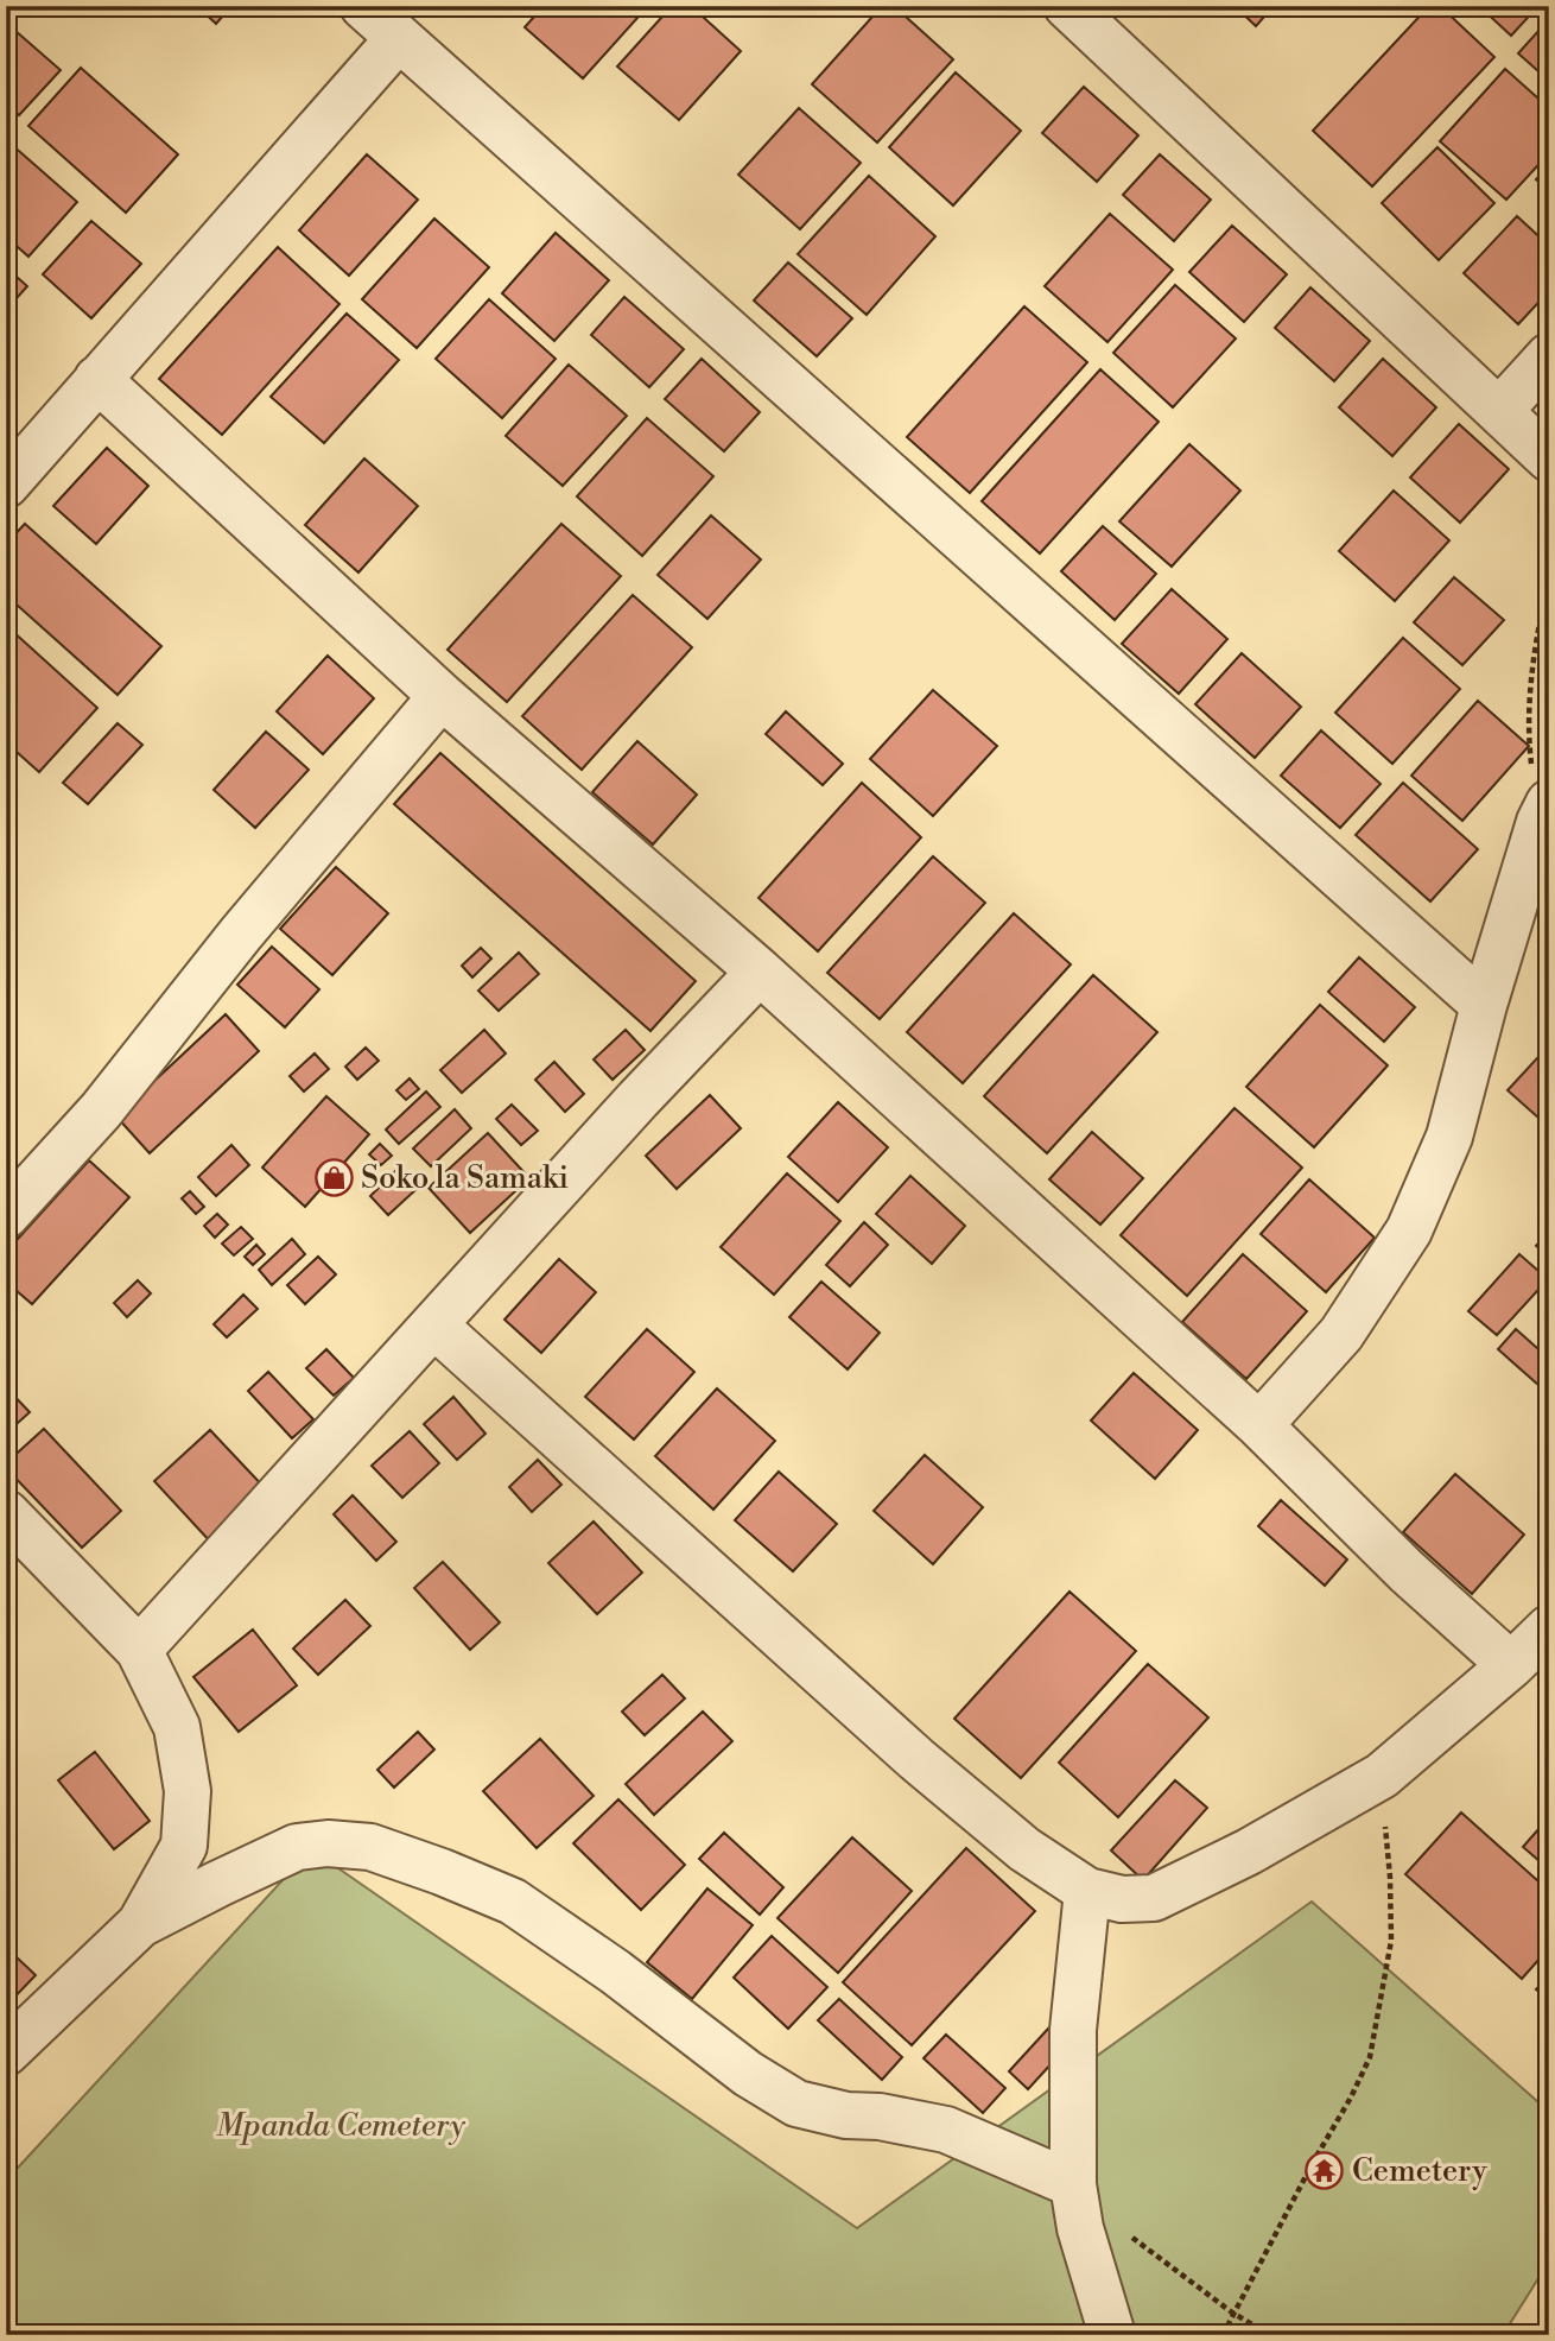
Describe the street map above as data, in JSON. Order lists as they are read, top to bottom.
{
  "parks": ["Mpanda Cemetery"],
  "places": {
    "shop": ["Soko la Samaki"],
    "temple": ["Cemetery"]
  }
}
